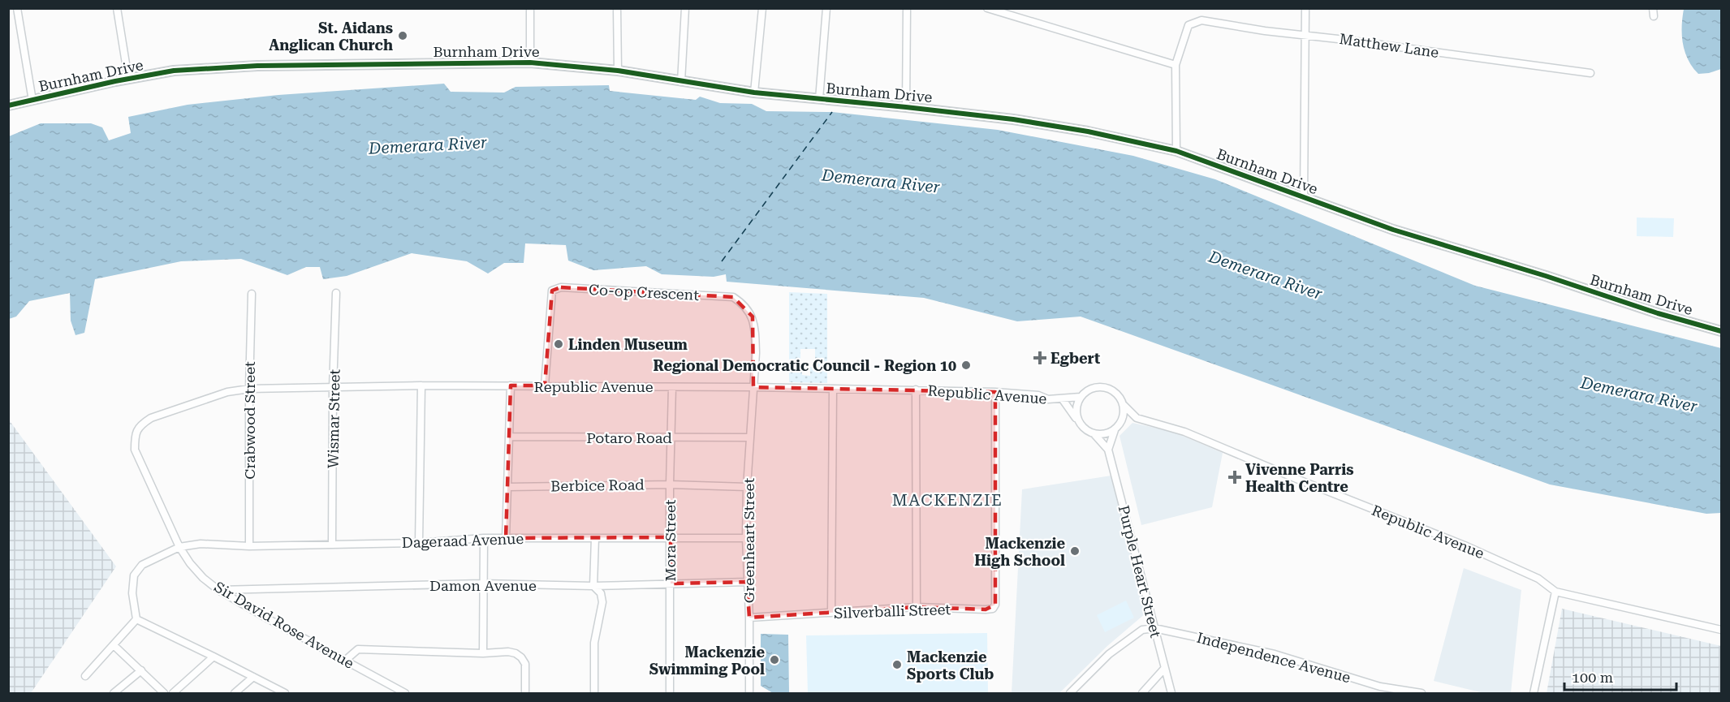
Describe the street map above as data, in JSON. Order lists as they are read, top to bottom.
{
  "streets": {
    "street": [
      "Matthew Lane",
      "Burnham Drive",
      "Co-op Crescent",
      "Republic Avenue",
      "Wismar Street",
      "Crabwood Street",
      "Potaro Road",
      "Berbice Road",
      "Dageraad Avenue",
      "Mora Street",
      "Greenheart Street",
      "Purple Heart Street",
      "Damon Avenue",
      "Silverballi Street",
      "Sir David Rose Avenue",
      "Independence Avenue"
    ]
  },
  "crossings": [
    ["Co-op Crescent", "Republic Avenue"],
    ["Co-op Crescent", "Greenheart Street"],
    ["Republic Avenue", "Wismar Street"],
    ["Republic Avenue", "Crabwood Street"],
    ["Republic Avenue", "Mora Street"],
    ["Republic Avenue", "Greenheart Street"],
    ["Republic Avenue", "Purple Heart Street"],
    ["Republic Avenue", "Silverballi Street"],
    ["Republic Avenue", "Sir David Rose Avenue"],
    ["Wismar Street", "Dageraad Avenue"],
    ["Crabwood Street", "Dageraad Avenue"],
    ["Potaro Road", "Mora Street"],
    ["Potaro Road", "Greenheart Street"],
    ["Berbice Road", "Mora Street"],
    ["Berbice Road", "Greenheart Street"],
    ["Dageraad Avenue", "Mora Street"],
    ["Dageraad Avenue", "Greenheart Street"],
    ["Dageraad Avenue", "Sir David Rose Avenue"],
    ["Mora Street", "Damon Avenue"],
    ["Greenheart Street", "Damon Avenue"],
    ["Greenheart Street", "Silverballi Street"],
    ["Purple Heart Street", "Independence Avenue"],
    ["Damon Avenue", "Sir David Rose Avenue"]
  ],
  "districts": ["MACKENZIE"],
  "water": ["Demerara River"],
  "places": {
    "other": [
      "St. Aidans Anglican Church",
      "Linden Museum",
      "Regional Democratic Council - Region 10",
      "Mackenzie High School",
      "Mackenzie Swimming Pool",
      "Mackenzie Sports Club"
    ],
    "health": ["Egbert", "Vivenne Parris Health Centre"]
  },
  "scale_bar": "100 m"
}
